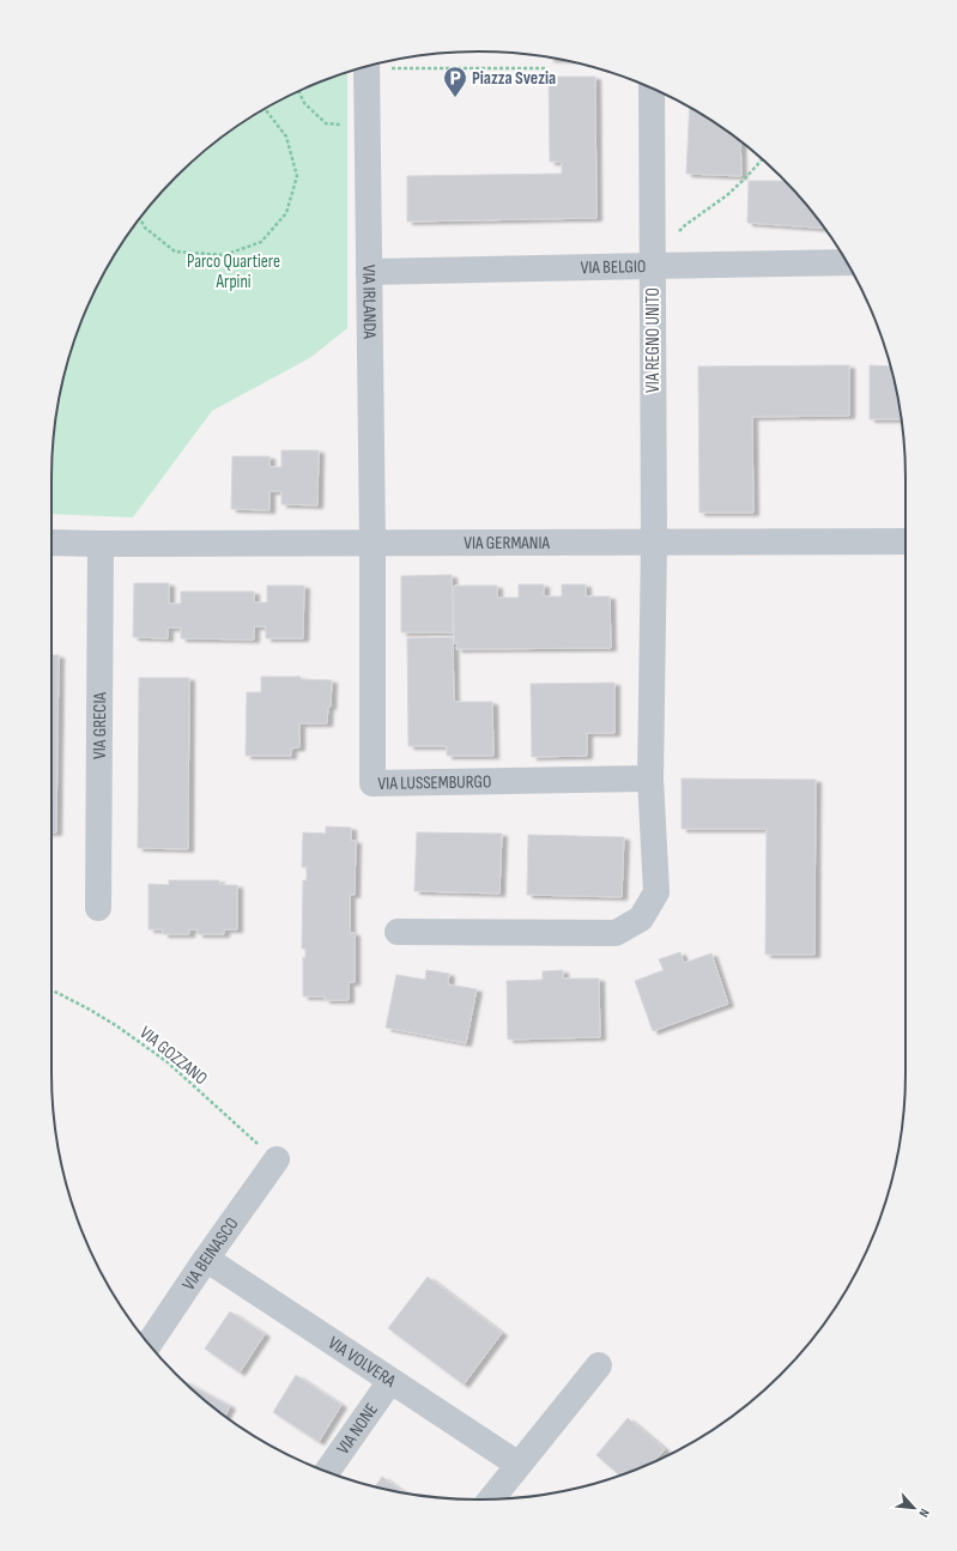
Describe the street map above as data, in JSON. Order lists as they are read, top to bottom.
{
  "streets": {
    "street": [
      "VIA BELGIO",
      "VIA IRLANDA",
      "VIA REGNO UNITO",
      "VIA GERMANIA",
      "VIA GRECIA",
      "VIA LUSSEMBURGO",
      "VIA BEINASCO",
      "VIA VOLVERA",
      "VIA NONE"
    ],
    "path": ["VIA GOZZANO"]
  },
  "crossings": [
    ["VIA BELGIO", "VIA IRLANDA"],
    ["VIA BELGIO", "VIA REGNO UNITO"],
    ["VIA IRLANDA", "VIA GERMANIA"],
    ["VIA IRLANDA", "VIA LUSSEMBURGO"],
    ["VIA REGNO UNITO", "VIA GERMANIA"],
    ["VIA GERMANIA", "VIA GRECIA"],
    ["VIA GERMANIA", "VIA LUSSEMBURGO"],
    ["VIA GOZZANO", "VIA BEINASCO"],
    ["VIA BEINASCO", "VIA VOLVERA"],
    ["VIA VOLVERA", "VIA NONE"]
  ],
  "parks": ["Parco Quartiere Arpini"],
  "places": {
    "parking": ["Piazza Svezia"]
  },
  "north": "bottom right"
}
